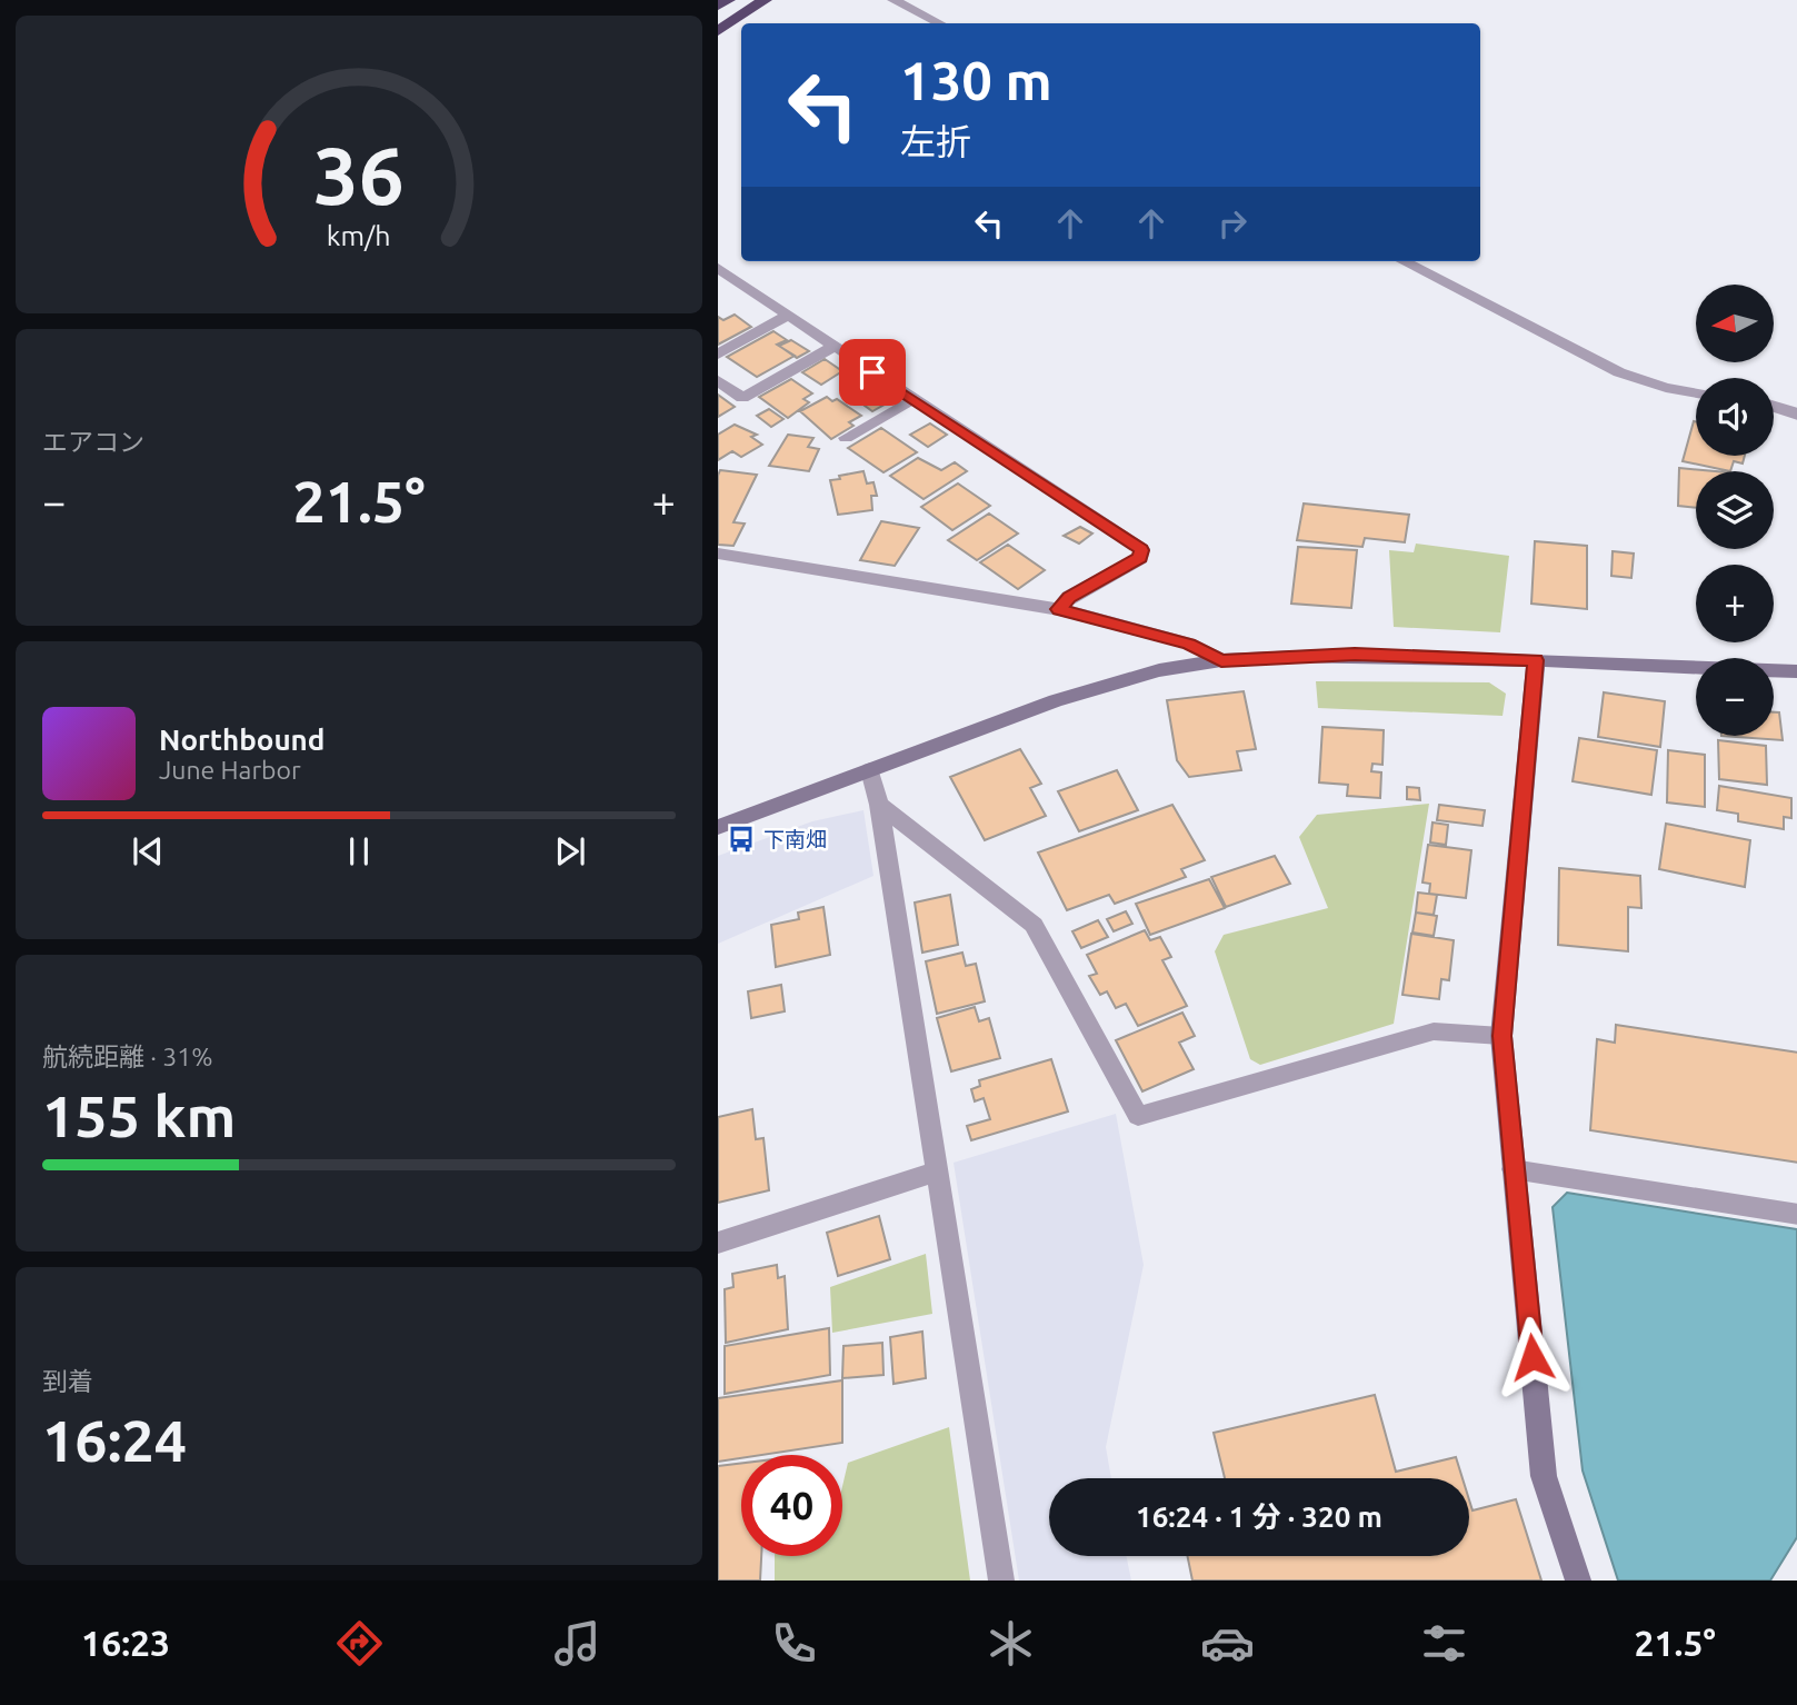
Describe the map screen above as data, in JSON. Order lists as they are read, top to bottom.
{
  "places": {
    "bus stop": ["下南畑"]
  },
  "north": "left",
  "page": {
    "turn": ["130 m", "左折"],
    "map_buttons": ["+", "−"],
    "tile": [
      "エアコン",
      ["航続距離 · 31%", "155 km"],
      ["到着", "16:24"]
    ],
    "heat": ["−", "21.5°", "+"],
    "song": ["Northbound", "June Harbor"],
    "limit": "40",
    "trip": "16:24 · 1 分 · 320 m",
    "tabs": ["16:23", "21.5°"],
    "gauge": ["36", "km/h"]
  }
}
